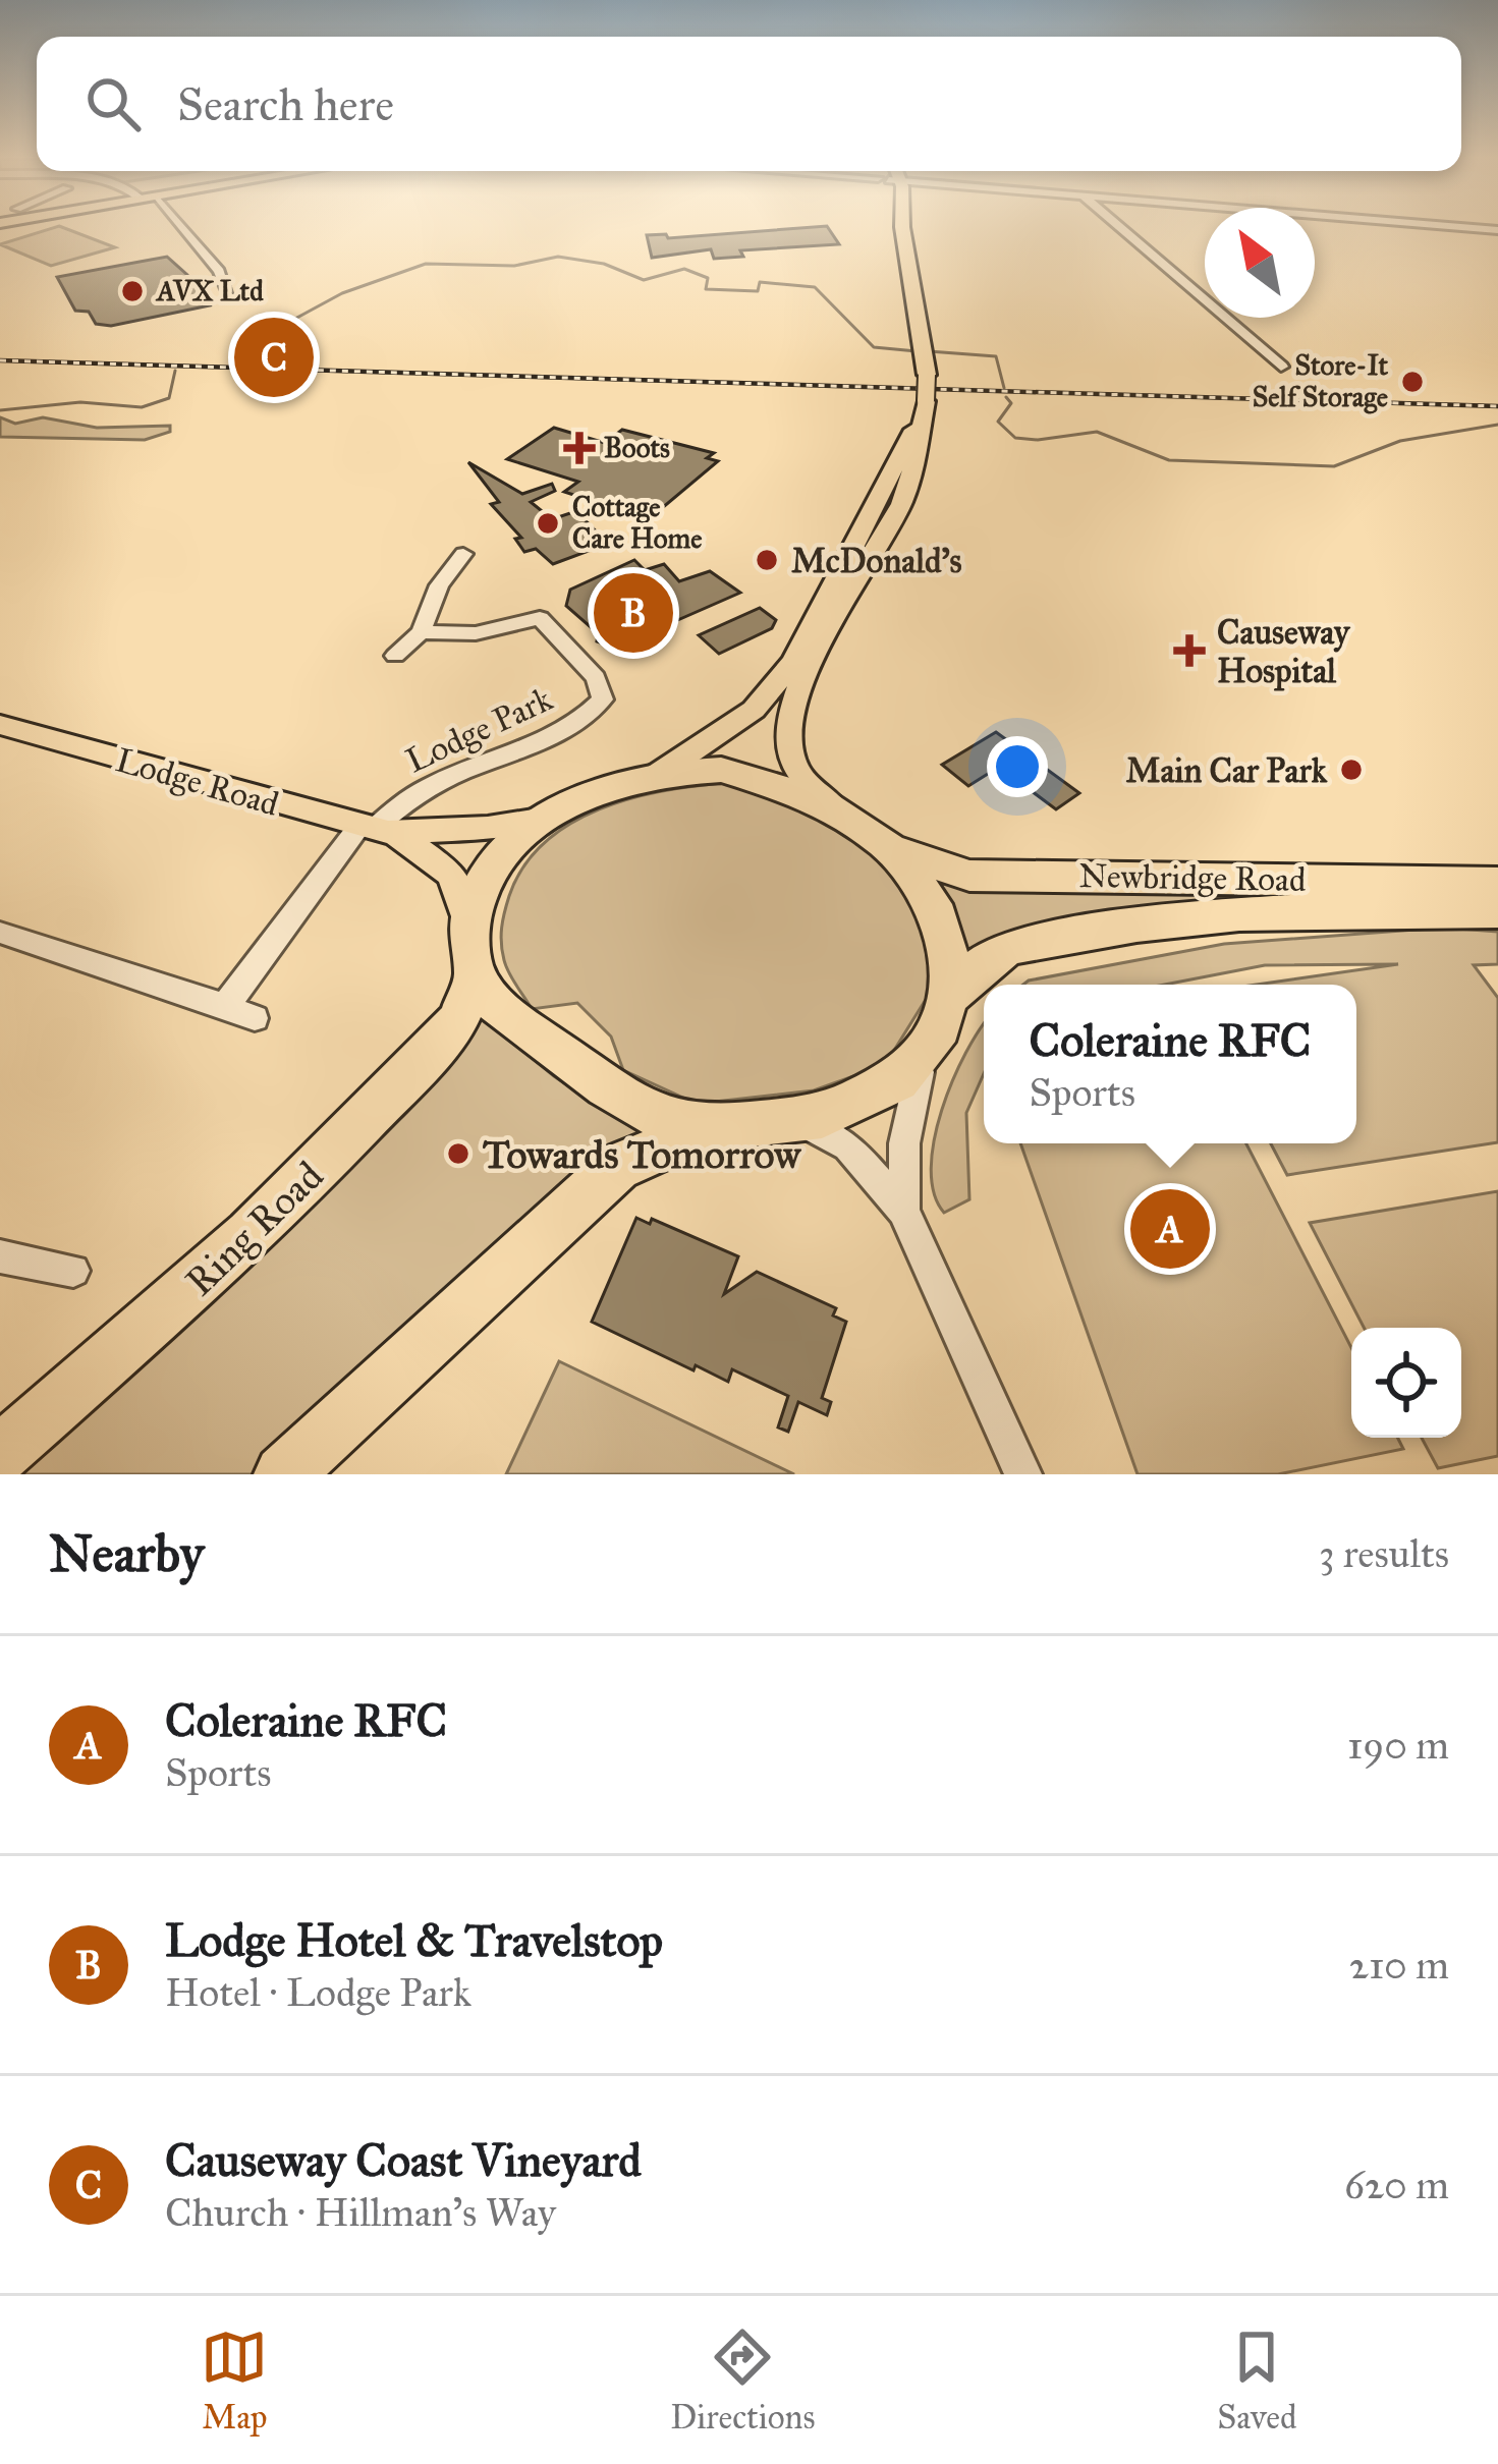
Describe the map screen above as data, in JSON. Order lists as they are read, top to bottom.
{
  "streets": {
    "highway": ["Newbridge Road", "Ring Road"],
    "main road": ["Lodge Road"],
    "street": ["Lodge Park"]
  },
  "crossings": [
    ["Lodge Park", "Lodge Road"],
    ["Lodge Road", "Newbridge Road"],
    ["Lodge Road", "Ring Road"],
    ["Newbridge Road", "Ring Road"]
  ],
  "places": {
    "other": [
      "AVX Ltd",
      "Store-It Self Storage",
      "Cottage Care Home",
      "McDonald's",
      "Main Car Park",
      "Towards Tomorrow"
    ],
    "health": ["Boots", "Causeway Hospital"]
  },
  "north": "top left",
  "page": {
    "search": "Search here",
    "pins": ["C", "B", "A"],
    "popup": ["Coleraine RFC", "Sports"],
    "heading": ["Nearby", "3 results"],
    "list": [
      {
        "mark": "A",
        "name": "Coleraine RFC",
        "note": "Sports",
        "value": "190 m"
      },
      {
        "mark": "B",
        "name": "Lodge Hotel & Travelstop",
        "note": "Hotel · Lodge Park",
        "value": "210 m"
      },
      {
        "mark": "C",
        "name": "Causeway Coast Vineyard",
        "note": "Church · Hillman's Way",
        "value": "620 m"
      }
    ],
    "nav": ["Map", "Directions", "Saved"]
  }
}
